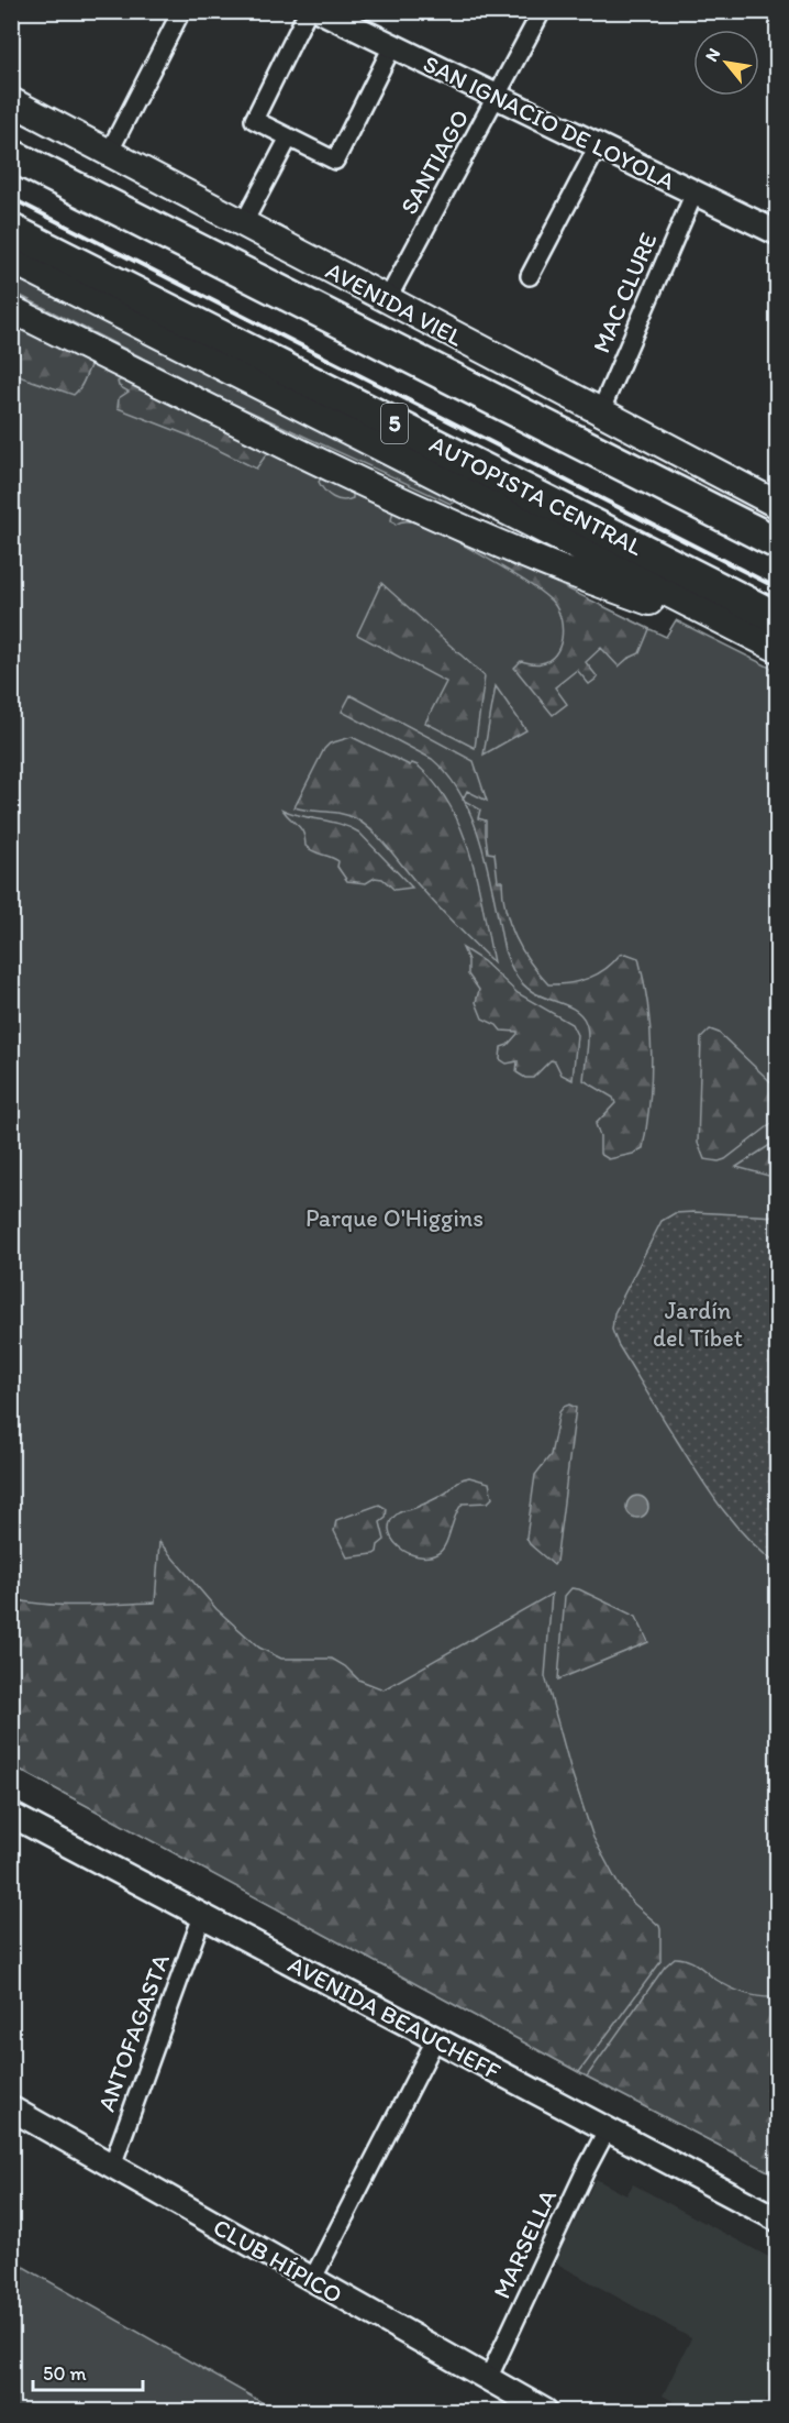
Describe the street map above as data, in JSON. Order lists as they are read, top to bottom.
{
  "streets": {
    "highway": ["5", "AUTOPISTA CENTRAL"],
    "main road": [
      "SAN IGNACIO DE LOYOLA",
      "AVENIDA VIEL",
      "AVENIDA BEAUCHEFF",
      "CLUB HÍPICO"
    ],
    "street": [
      "SANTIAGO",
      "MAC CLURE",
      "ANTOFAGASTA",
      "MARSELLA"
    ]
  },
  "crossings": [
    ["SAN IGNACIO DE LOYOLA", "SANTIAGO"],
    ["SAN IGNACIO DE LOYOLA", "MAC CLURE"],
    ["SANTIAGO", "AVENIDA VIEL"],
    ["MAC CLURE", "AVENIDA VIEL"],
    ["AVENIDA BEAUCHEFF", "ANTOFAGASTA"],
    ["AVENIDA BEAUCHEFF", "MARSELLA"],
    ["ANTOFAGASTA", "CLUB HÍPICO"],
    ["MARSELLA", "CLUB HÍPICO"]
  ],
  "parks": ["Parque O'Higgins", "Jardín del Tíbet"],
  "scale_bar": "50 m",
  "north": "top left"
}
